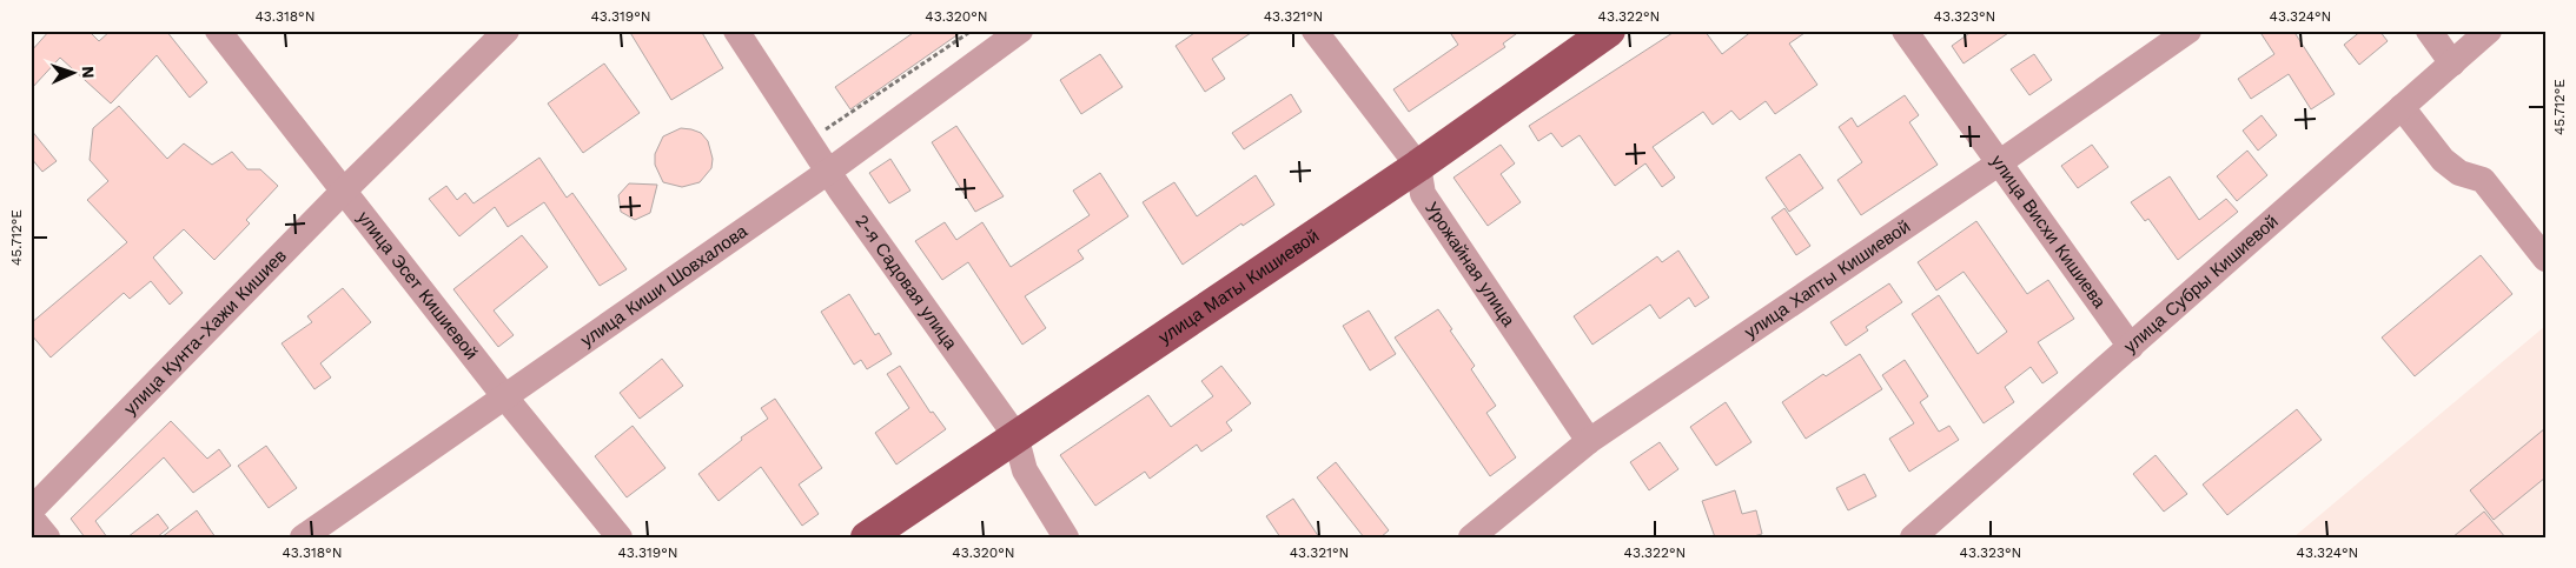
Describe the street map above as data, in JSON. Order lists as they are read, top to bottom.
{
  "streets": {
    "main road": ["улица Маты Кишиевой"],
    "street": [
      "улица Висхи Кишиева",
      "Урожайная улица",
      "улица Хапты Кишиевой",
      "2-я Садовая улица",
      "улица Эсет Кишиевой",
      "улица Субры Кишиевой",
      "улица Киши Шовхалова",
      "улица Кунта-Хажи Кишиев"
    ]
  },
  "crossings": [
    ["улица Висхи Кишиева", "улица Хапты Кишиевой"],
    ["улица Висхи Кишиева", "улица Субры Кишиевой"],
    ["Урожайная улица", "улица Хапты Кишиевой"],
    ["Урожайная улица", "улица Маты Кишиевой"],
    ["2-я Садовая улица", "улица Маты Кишиевой"],
    ["2-я Садовая улица", "улица Киши Шовхалова"],
    ["улица Эсет Кишиевой", "улица Киши Шовхалова"],
    ["улица Эсет Кишиевой", "улица Кунта-Хажи Кишиев"]
  ],
  "north": "right",
  "coordinates": [
    "43.318°N",
    "43.319°N",
    "43.320°N",
    "43.321°N",
    "43.322°N",
    "43.323°N",
    "43.324°N",
    "45.712°E"
  ]
}
